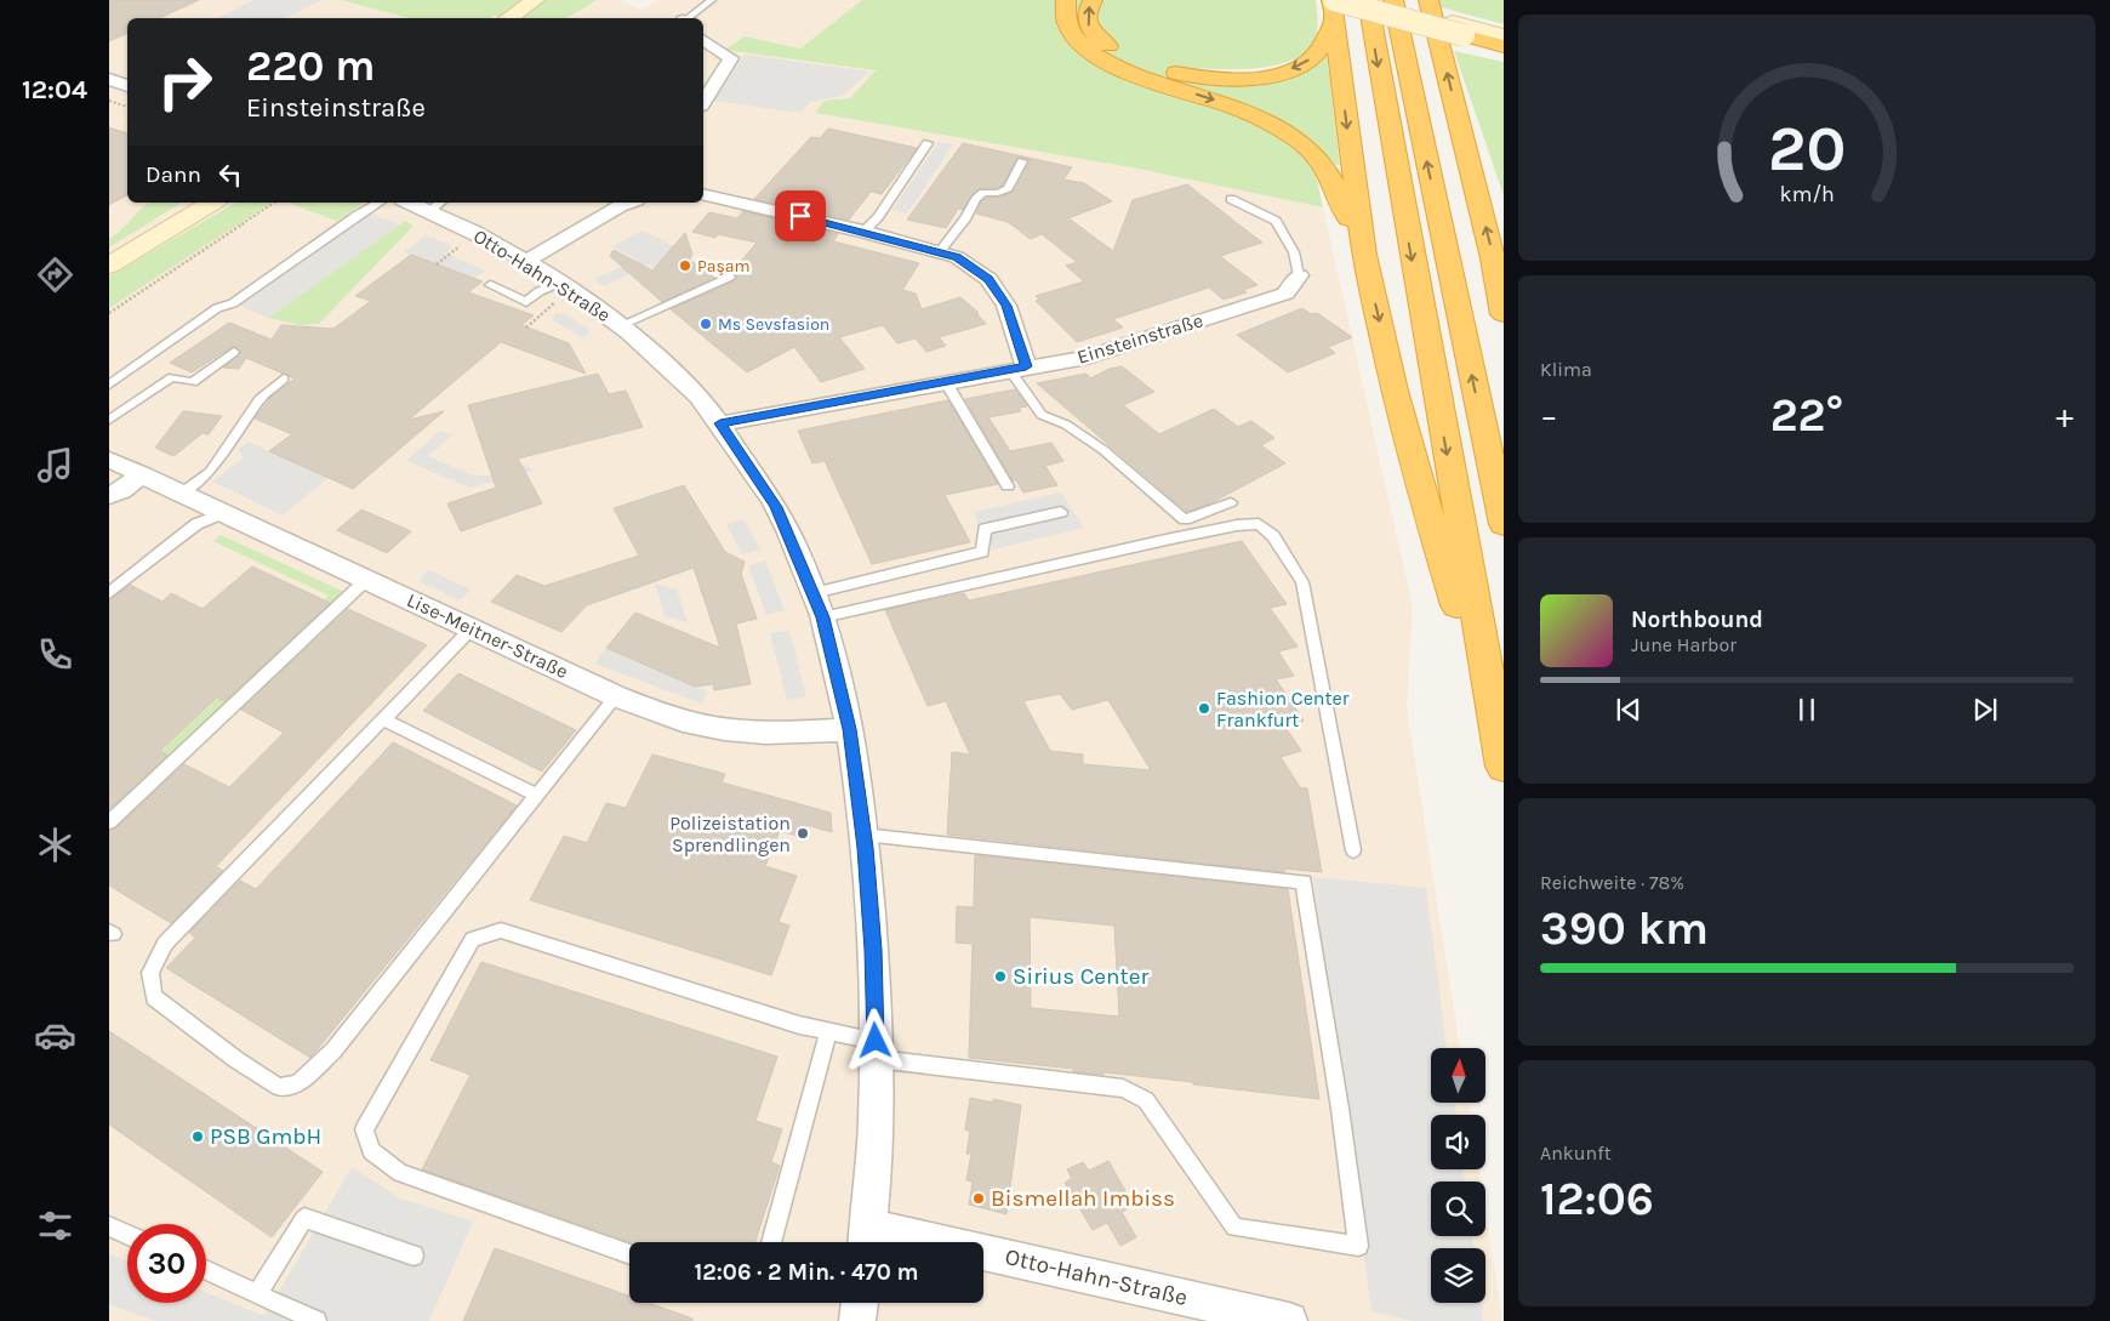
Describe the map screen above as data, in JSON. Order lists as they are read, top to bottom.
{
  "streets": {
    "street": ["Otto-Hahn-Straße", "Einsteinstraße", "Lise-Meitner-Straße"]
  },
  "crossings": [
    ["Otto-Hahn-Straße", "Einsteinstraße"],
    ["Otto-Hahn-Straße", "Lise-Meitner-Straße"]
  ],
  "places": [
    "Paşam",
    "Ms Sevsfasion",
    "Fashion Center Frankfurt",
    "Polizeistation Sprendlingen",
    "Sirius Center",
    "PSB GmbH",
    "Bismellah Imbiss"
  ],
  "north": "top",
  "page": {
    "tabs": "12:04",
    "turn": ["220 m", "Einsteinstraße"],
    "then": "Dann",
    "tile": [
      "Klima",
      ["Reichweite · 78%", "390 km"],
      ["Ankunft", "12:06"]
    ],
    "heat": ["−", "22°", "+"],
    "song": ["Northbound", "June Harbor"],
    "limit": "30",
    "trip": "12:06 · 2 Min. · 470 m",
    "gauge": ["20", "km/h"]
  }
}
